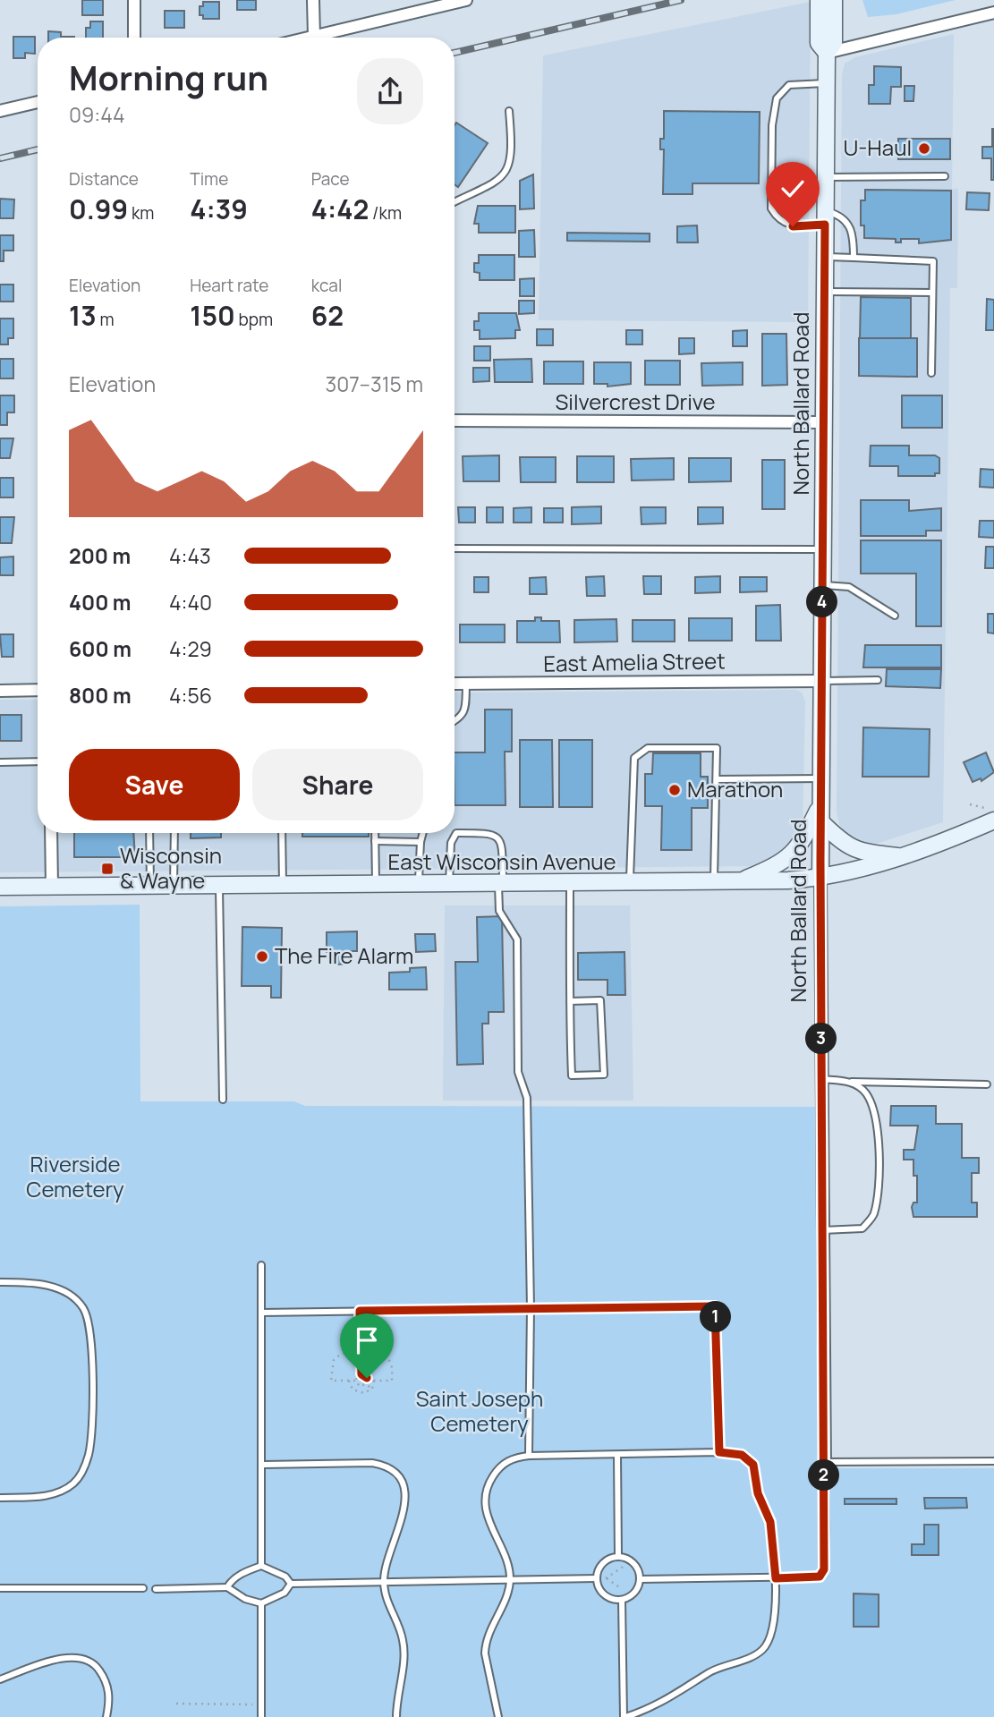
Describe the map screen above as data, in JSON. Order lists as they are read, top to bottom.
{
  "streets": {
    "main road": ["North Ballard Road", "East Wisconsin Avenue"],
    "street": ["Silvercrest Drive", "East Amelia Street"]
  },
  "crossings": [
    ["Silvercrest Drive", "North Ballard Road"],
    ["North Ballard Road", "East Amelia Street"],
    ["North Ballard Road", "East Wisconsin Avenue"]
  ],
  "parks": ["Riverside Cemetery", "Saint Joseph Cemetery"],
  "places": {
    "other": ["U-Haul", "Marathon", "The Fire Alarm"],
    "transit": ["Wisconsin & Wayne"]
  },
  "page": {
    "heading": ["Morning run", "09:44"],
    "stats": [
      ["Distance", "0.99 km"],
      ["Time", "4:39"],
      ["Pace", "4:42 /km"],
      ["Elevation", "13 m"],
      ["Heart rate", "150 bpm"],
      ["kcal", "62"]
    ],
    "chart": ["Elevation", "307–315 m"],
    "list": [
      {
        "name": "200 m",
        "note": "4:43"
      },
      {
        "name": "400 m",
        "note": "4:40"
      },
      {
        "name": "600 m",
        "note": "4:29"
      },
      {
        "name": "800 m",
        "note": "4:56"
      }
    ],
    "pins": [
      "4",
      "3",
      "1",
      "2"
    ],
    "buttons": ["Save", "Share"]
  }
}
